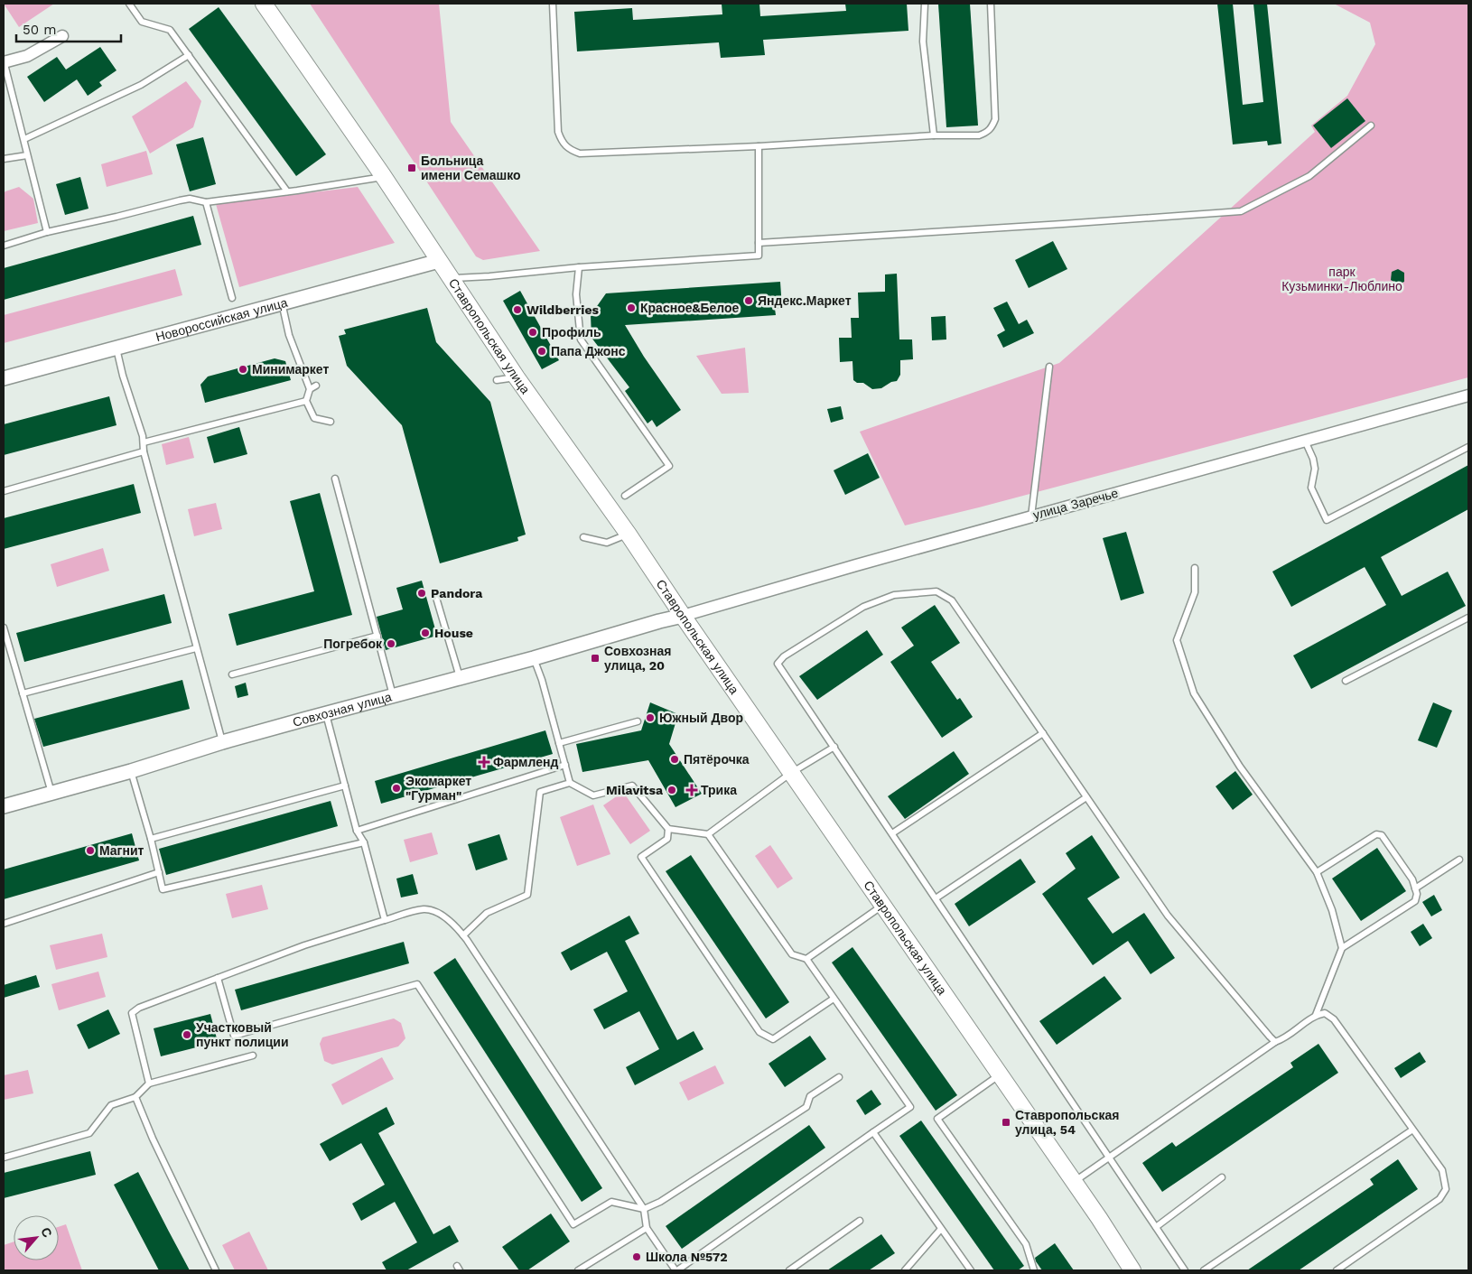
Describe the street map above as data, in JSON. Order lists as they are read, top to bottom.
{
  "streets": {
    "main road": ["Ставропольская улица"],
    "street": ["Новороссийская улица", "улица Заречье", "Совхозная улица"]
  },
  "crossings": [
    ["Новороссийская улица", "Ставропольская улица"],
    ["Ставропольская улица", "улица Заречье"],
    ["Ставропольская улица", "Совхозная улица"],
    ["улица Заречье", "Совхозная улица"]
  ],
  "parks": ["парк Кузьминки-Люблино"],
  "places": {
    "transit": ["Больница имени Семашко", "Совхозная улица, 20", "Ставропольская улица, 54"],
    "other": [
      "Яндекс.Маркет",
      "Красное&Белое",
      "Wildberries",
      "Профиль",
      "Папа Джонс",
      "Минимаркет",
      "Pandora",
      "House",
      "Погребок",
      "Южный Двор",
      "Пятёрочка",
      "Экомаркет \"Гурман\"",
      "Milavitsa",
      "Магнит",
      "Участковый пункт полиции",
      "Школа №572"
    ],
    "health": ["Фармленд", "Трика"]
  },
  "scale_bar": "50 m",
  "north": "top right"
}
